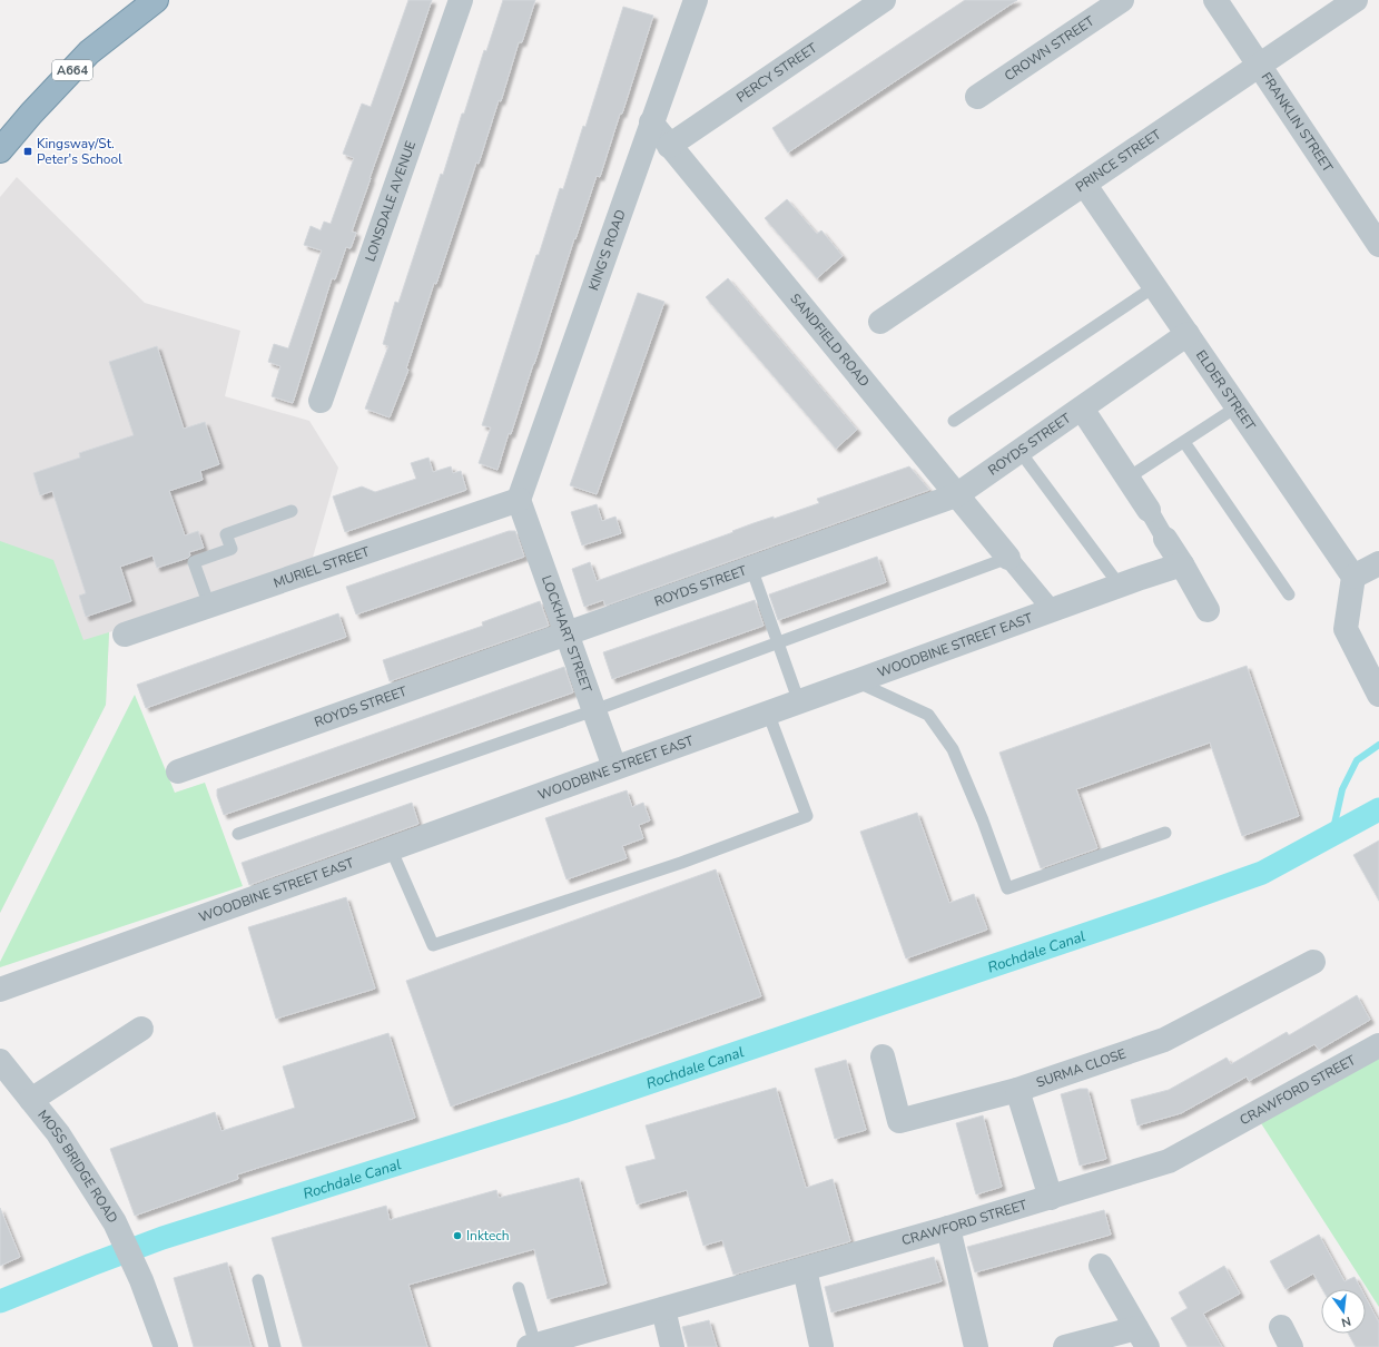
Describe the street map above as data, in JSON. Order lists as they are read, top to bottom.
{
  "streets": {
    "highway": ["A664"],
    "street": [
      "CROWN STREET",
      "PERCY STREET",
      "FRANKLIN STREET",
      "PRINCE STREET",
      "LONSDALE AVENUE",
      "KING'S ROAD",
      "SANDFIELD ROAD",
      "ELDER STREET",
      "ROYDS STREET",
      "MURIEL STREET",
      "LOCKHART STREET",
      "WOODBINE STREET EAST",
      "SURMA CLOSE",
      "CRAWFORD STREET",
      "MOSS BRIDGE ROAD"
    ]
  },
  "crossings": [
    ["PERCY STREET", "SANDFIELD ROAD"],
    ["FRANKLIN STREET", "PRINCE STREET"],
    ["PRINCE STREET", "ELDER STREET"],
    ["KING'S ROAD", "SANDFIELD ROAD"],
    ["KING'S ROAD", "MURIEL STREET"],
    ["KING'S ROAD", "LOCKHART STREET"],
    ["SANDFIELD ROAD", "ROYDS STREET"],
    ["ELDER STREET", "ROYDS STREET"],
    ["ROYDS STREET", "LOCKHART STREET"],
    ["MURIEL STREET", "LOCKHART STREET"],
    ["LOCKHART STREET", "WOODBINE STREET EAST"]
  ],
  "water": ["Rochdale Canal"],
  "places": {
    "transit": ["Kingsway/St. Peter's School"],
    "other": ["Inktech"]
  },
  "north": "bottom"
}
